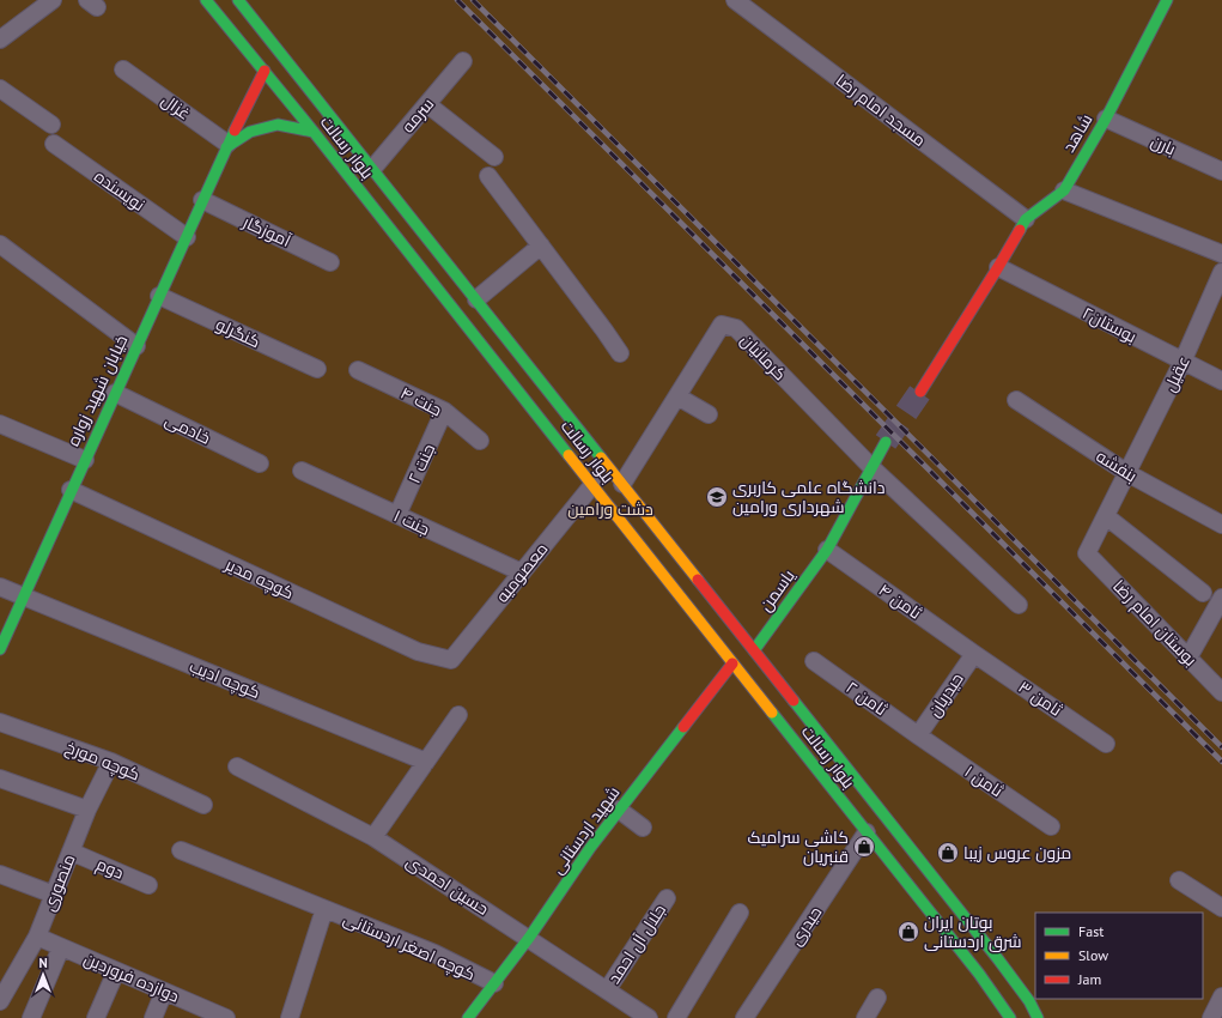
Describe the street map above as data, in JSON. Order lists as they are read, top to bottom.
{
  "streets": {
    "main road": [
      "شاهد",
      "بلوار رسالت",
      "خیابان شهید زواره",
      "یاسمن",
      "شهید اردستانی"
    ],
    "street": [
      "غزال",
      "مسجد امام رضا",
      "سرمه",
      "بارن",
      "نویسنده",
      "آموزگار",
      "بوستان۲",
      "کنگرلو",
      "کرمانیان",
      "عقیل",
      "جنت ۴",
      "خادمی",
      "جنت ۲",
      "بنفشه",
      "جنت ۱",
      "معصومیه",
      "کوچه مدیر",
      "ثامن ۴",
      "بوستان امام رضا",
      "کوچه ادیب",
      "حیدریان",
      "ثامن ۲",
      "ثامن ۳",
      "کوچه مورخ",
      "ثامن ۱",
      "دوم",
      "منصوری",
      "حسین احمدی",
      "حیدری",
      "جلال آل احمد",
      "کوچه اصغر اردستانی",
      "دوازده فروردین"
    ]
  },
  "crossings": [
    ["غزال", "خیابان شهید زواره"],
    ["مسجد امام رضا", "شاهد"],
    ["سرمه", "بلوار رسالت"],
    ["شاهد", "بارن"],
    ["شاهد", "بوستان۲"],
    ["بلوار رسالت", "کرمانیان"],
    ["بلوار رسالت", "خیابان شهید زواره"],
    ["بلوار رسالت", "معصومیه"],
    ["بلوار رسالت", "یاسمن"],
    ["بلوار رسالت", "شهید اردستانی"],
    ["بلوار رسالت", "حیدری"],
    ["نویسنده", "خیابان شهید زواره"],
    ["آموزگار", "خیابان شهید زواره"],
    ["بوستان۲", "عقیل"],
    ["کنگرلو", "خیابان شهید زواره"],
    ["کرمانیان", "یاسمن"],
    ["عقیل", "بنفشه"],
    ["عقیل", "بوستان امام رضا"],
    ["خیابان شهید زواره", "خادمی"],
    ["خیابان شهید زواره", "کوچه مدیر"],
    ["خیابان شهید زواره", "کوچه ادیب"],
    ["جنت ۴", "جنت ۲"],
    ["جنت ۲", "جنت ۱"],
    ["جنت ۱", "معصومیه"],
    ["معصومیه", "کوچه مدیر"],
    ["یاسمن", "ثامن ۴"],
    ["ثامن ۴", "حیدریان"],
    ["ثامن ۴", "ثامن ۳"],
    ["حیدریان", "ثامن ۲"],
    ["حیدریان", "ثامن ۳"],
    ["حیدریان", "ثامن ۱"],
    ["ثامن ۲", "ثامن ۱"],
    ["کوچه مورخ", "منصوری"],
    ["شهید اردستانی", "حسین احمدی"],
    ["شهید اردستانی", "کوچه اصغر اردستانی"],
    ["دوم", "منصوری"],
    ["منصوری", "دوازده فروردین"],
    ["حسین احمدی", "جلال آل احمد"]
  ],
  "parks": ["دشت ورامین"],
  "places": {
    "school or university": ["دانشگاه علمی کاربری شهرداری ورامین"],
    "shop": ["کاشی سرامیک قنبریان", "مزون عروس زیبا", "بوتان ایران شرق اردستانی"]
  },
  "legend": ["Fast", "Slow", "Jam"],
  "north": "top"
}
